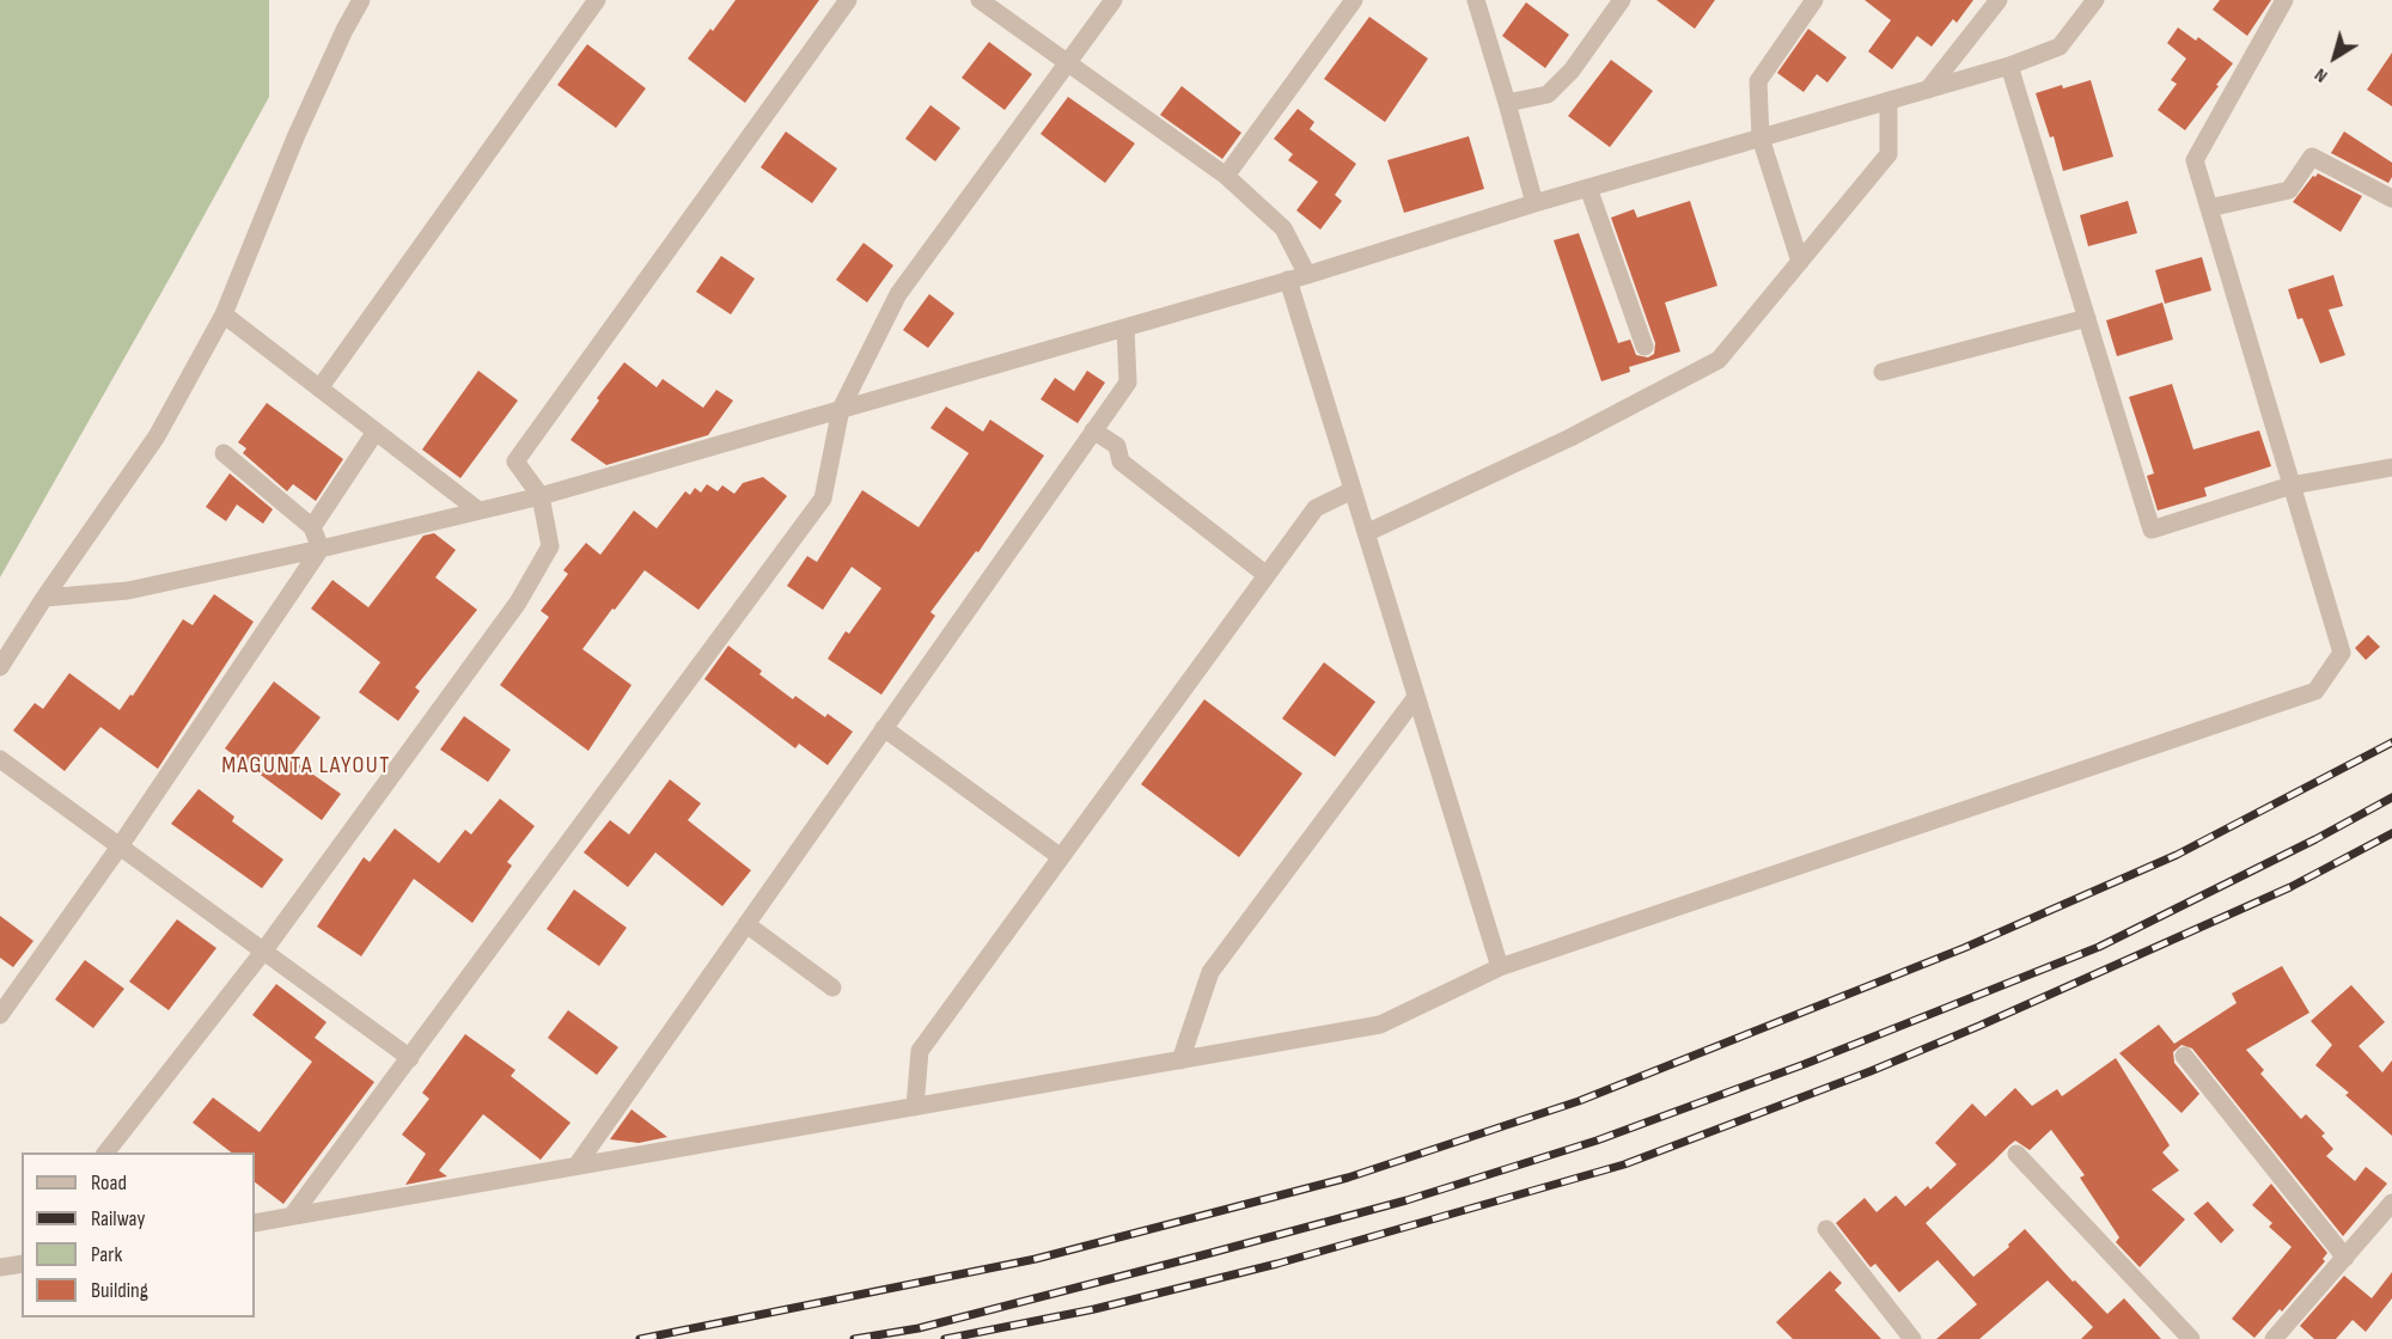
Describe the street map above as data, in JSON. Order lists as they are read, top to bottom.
{
  "districts": ["MAGUNTA LAYOUT"],
  "legend": [
    "Road",
    "Railway",
    "Park",
    "Building"
  ],
  "north": "bottom left"
}
